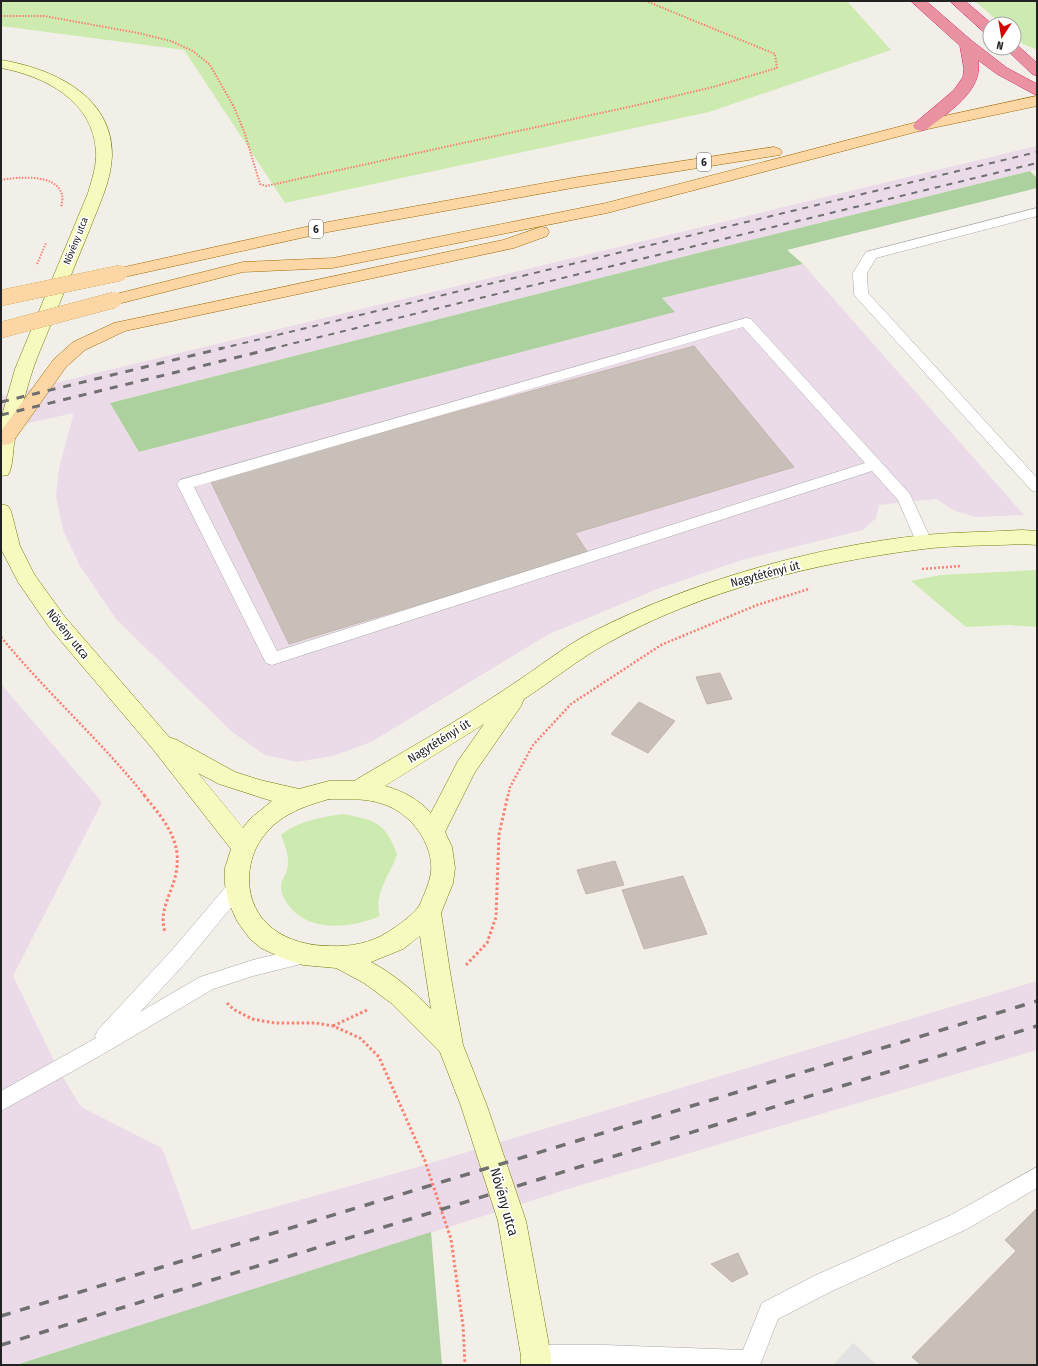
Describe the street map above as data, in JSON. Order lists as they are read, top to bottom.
{
  "streets": {
    "main road": ["6", "Növény utca", "Nagytétényi út"]
  },
  "crossings": [
    ["Növény utca", "Nagytétényi út"]
  ],
  "north": "bottom"
}
